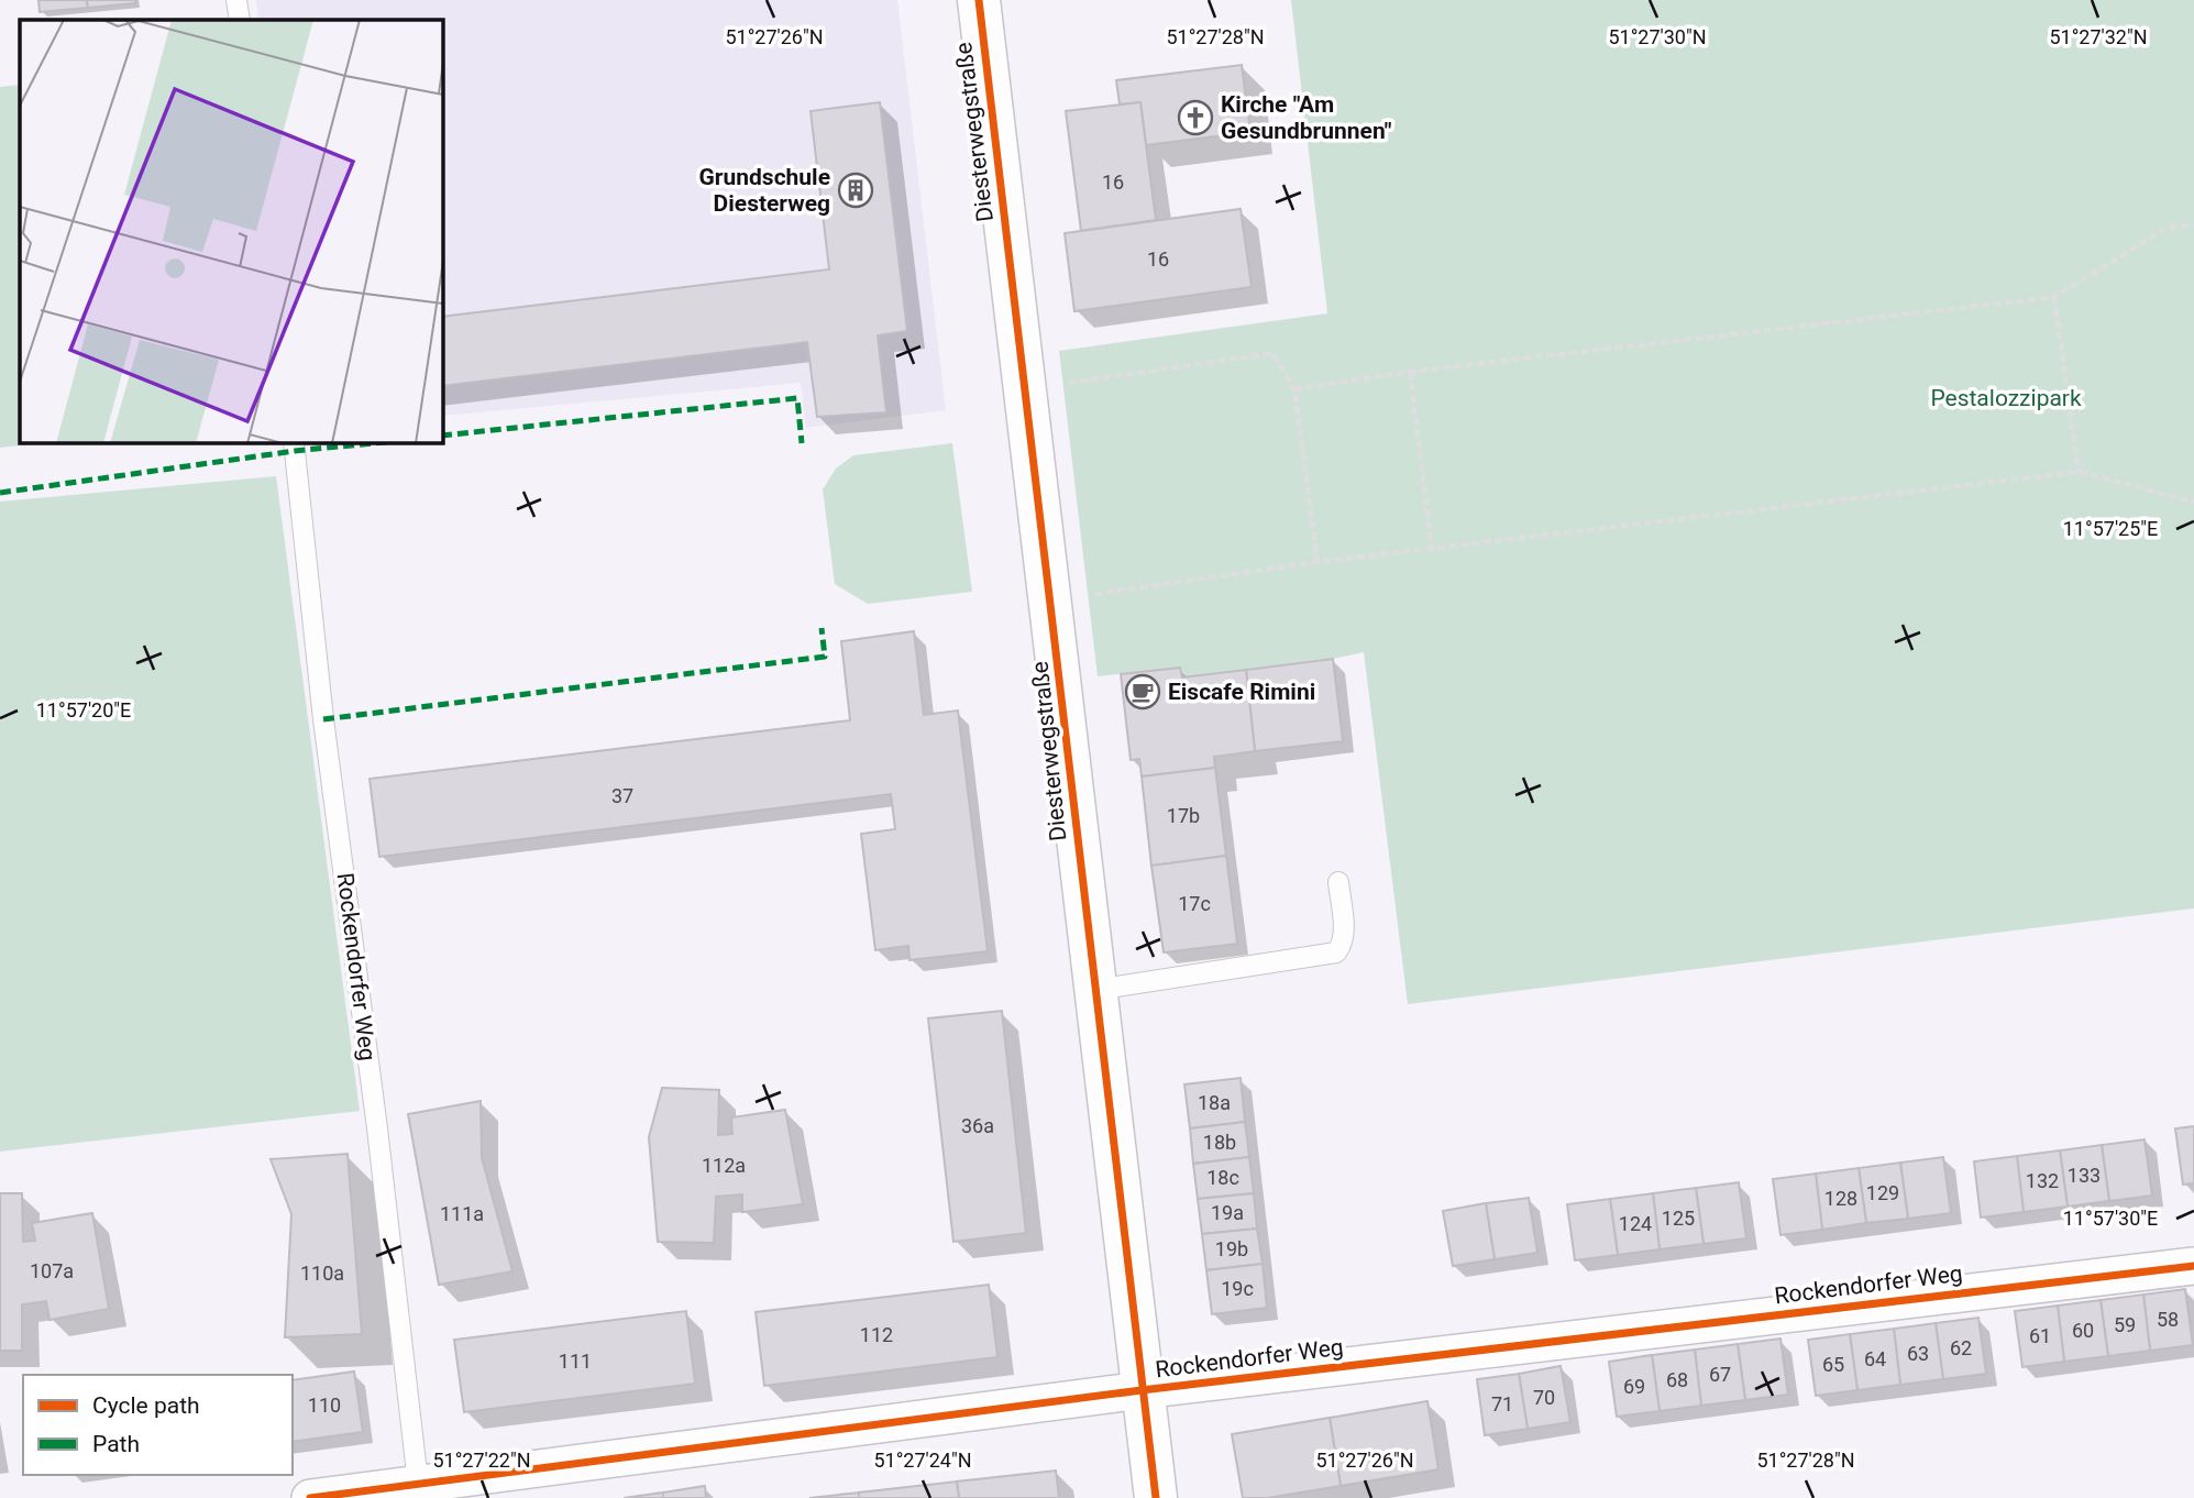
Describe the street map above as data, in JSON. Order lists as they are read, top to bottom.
{
  "streets": {
    "street": ["Diesterwegstraße", "Rockendorfer Weg"]
  },
  "crossings": [
    ["Diesterwegstraße", "Rockendorfer Weg"]
  ],
  "parks": ["Pestalozzipark"],
  "places": {
    "church": ["Kirche \"Am Gesundbrunnen\""],
    "building": ["Grundschule Diesterweg"],
    "cafe": ["Eiscafe Rimini"]
  },
  "house_numbers": [
    "16",
    "16",
    "37",
    "17b",
    "17c",
    "18a",
    "36a",
    "18b",
    "112a",
    "133",
    "18c",
    "132",
    "129",
    "128",
    "19a",
    "111a",
    "125",
    "124",
    "19b",
    "107a",
    "110a",
    "19c",
    "58",
    "59",
    "60",
    "112",
    "61",
    "62",
    "63",
    "64",
    "111",
    "65",
    "67",
    "68",
    "69",
    "70",
    "71",
    "110"
  ],
  "legend": ["Cycle path", "Path"],
  "coordinates": [
    "51°27'26\"N",
    "51°27'28\"N",
    "51°27'30\"N",
    "51°27'32\"N",
    "11°57'25\"E",
    "11°57'20\"E",
    "11°57'30\"E",
    "51°27'22\"N",
    "51°27'24\"N"
  ]
}
